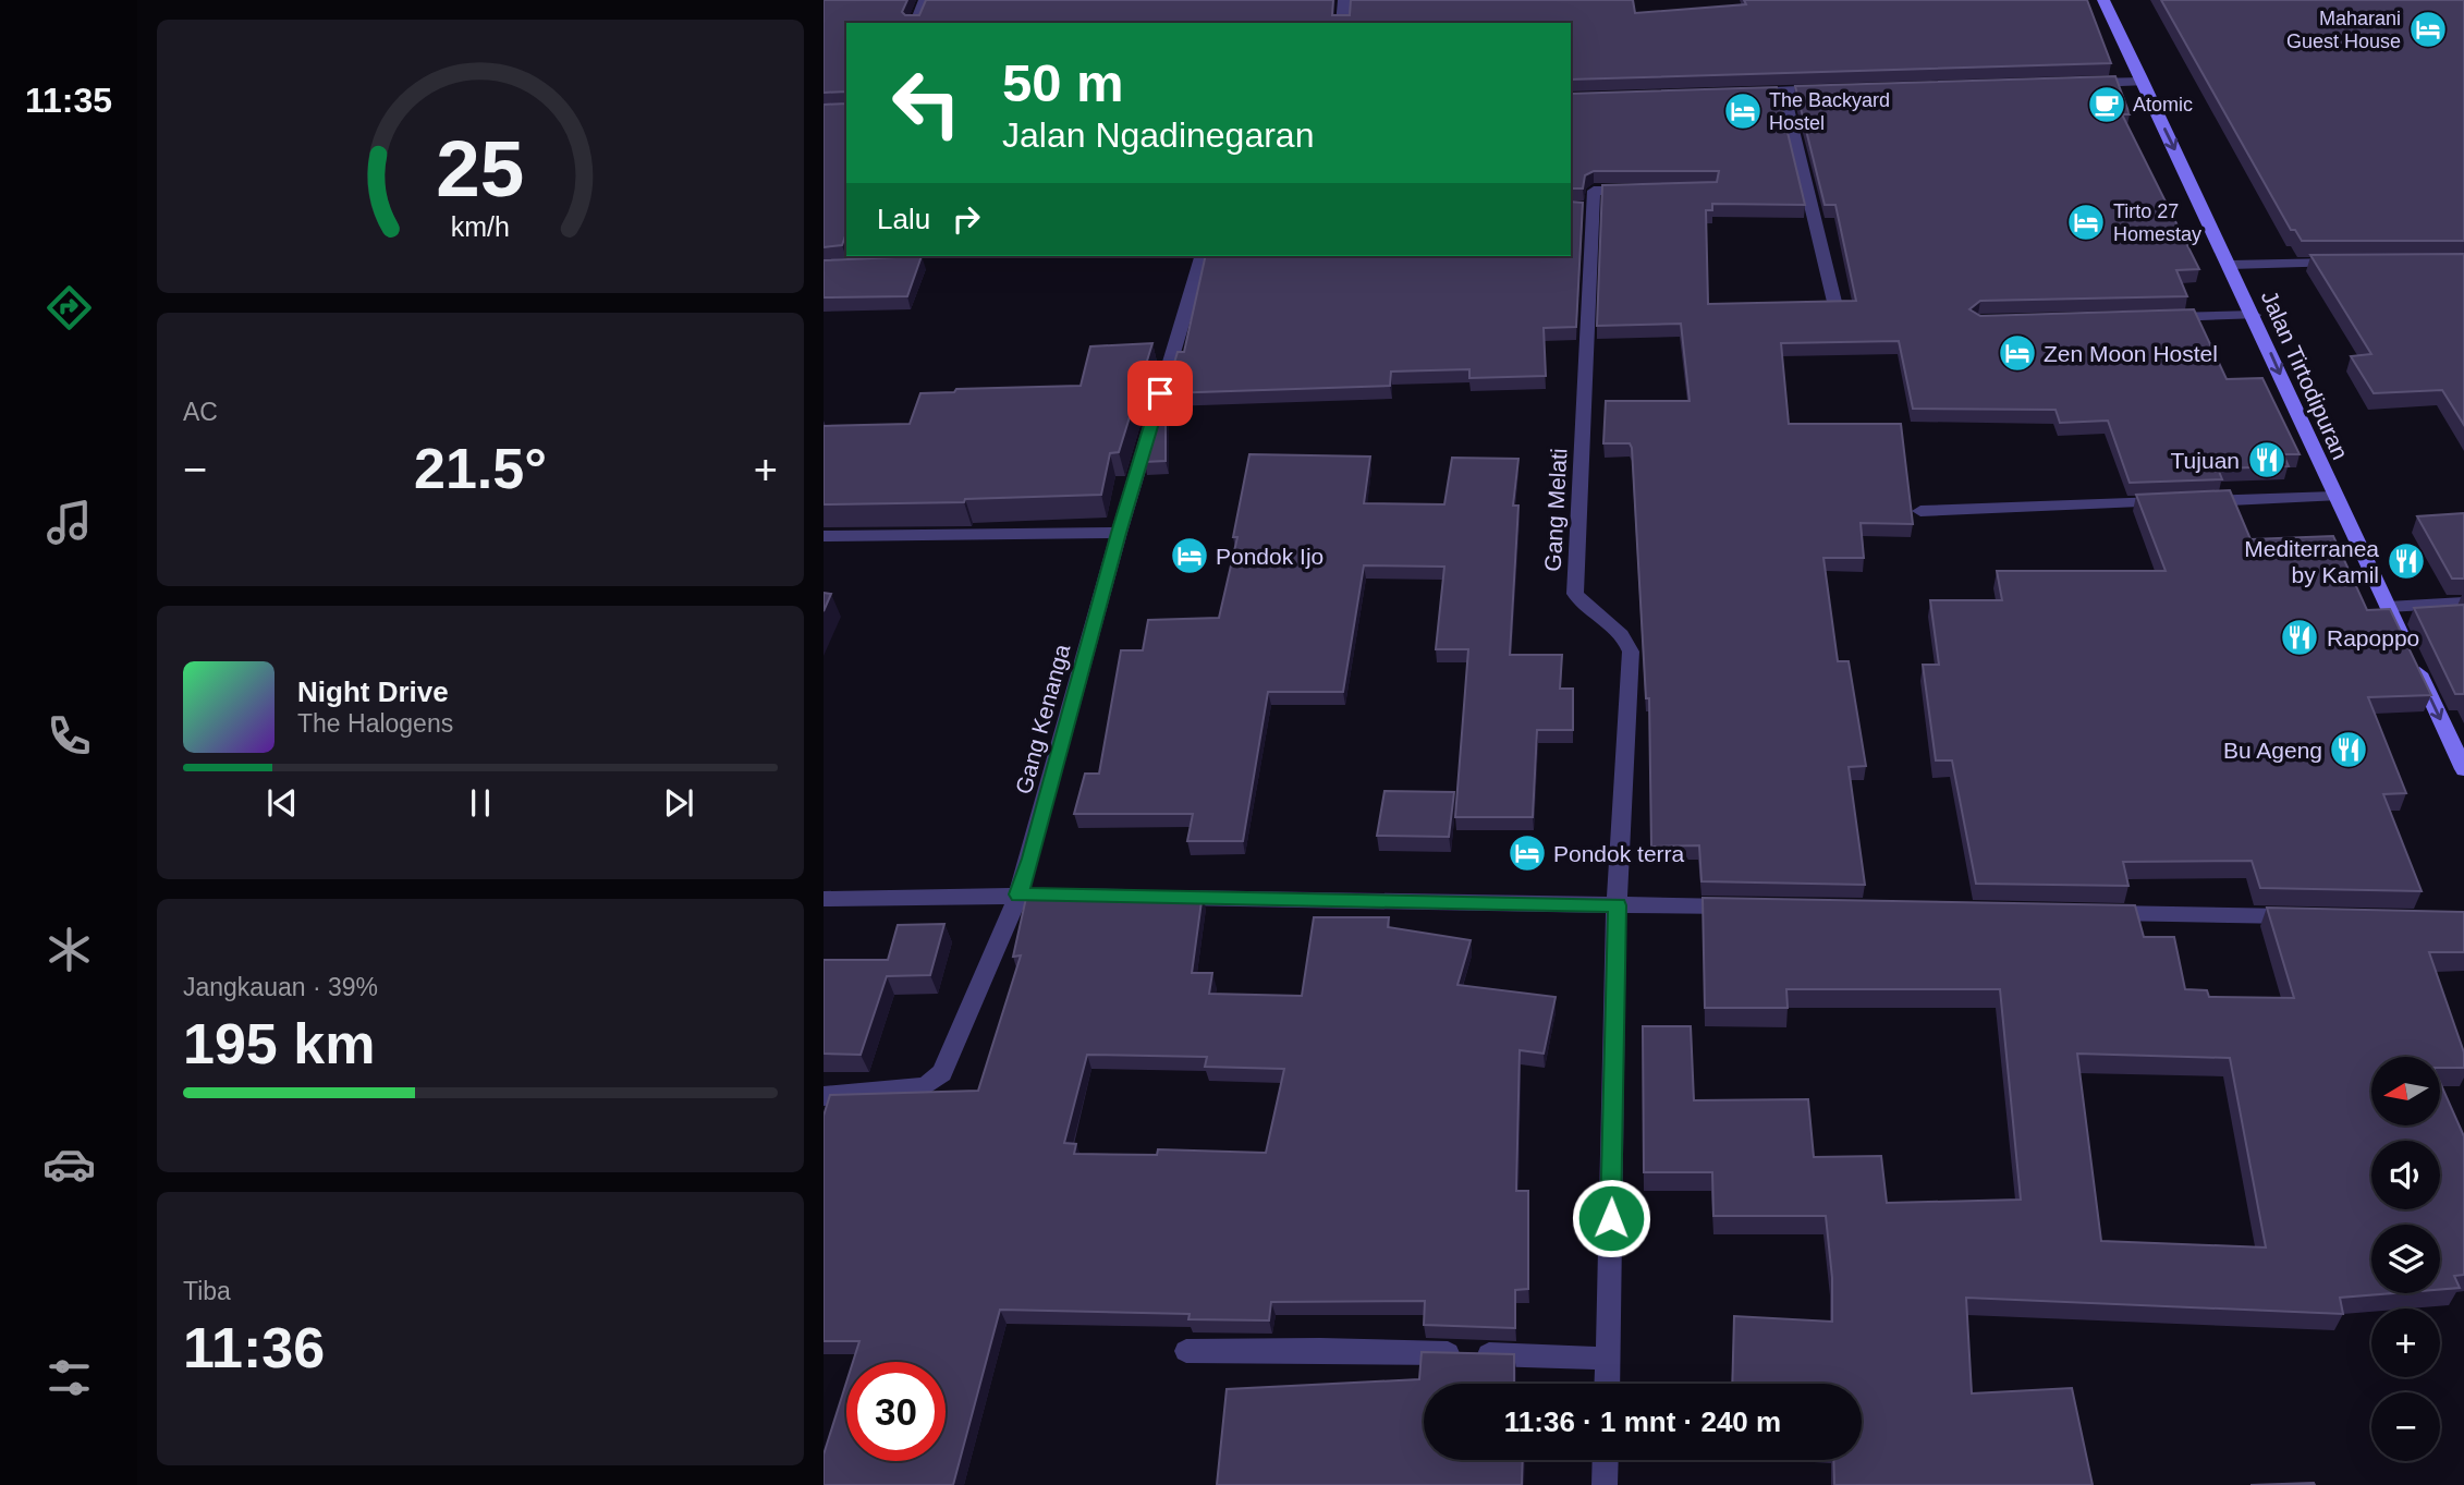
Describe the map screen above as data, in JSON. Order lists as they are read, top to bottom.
{
  "streets": {
    "street": ["Jalan Tirtodipuran", "Gang Melati", "Gang Kenanga"]
  },
  "one_way": ["Jalan Tirtodipuran"],
  "places": {
    "hotel": [
      "Maharani Guest House",
      "The Backyard Hostel",
      "Tirto 27 Homestay",
      "Zen Moon Hostel",
      "Pondok Ijo",
      "Pondok terra"
    ],
    "cafe": ["Atomic"],
    "restaurant": [
      "Tujuan",
      "Mediterranea by Kamil",
      "Rapoppo",
      "Bu Ageng"
    ]
  },
  "north": "left",
  "page": {
    "tabs": "11:35",
    "turn": ["50 m", "Jalan Ngadinegaran"],
    "then": "Lalu",
    "tile": [
      "AC",
      ["Jangkauan · 39%", "195 km"],
      ["Tiba", "11:36"]
    ],
    "heat": ["−", "21.5°", "+"],
    "song": ["Night Drive", "The Halogens"],
    "map_buttons": ["+", "−"],
    "limit": "30",
    "trip": "11:36 · 1 mnt · 240 m",
    "gauge": ["25", "km/h"]
  }
}
